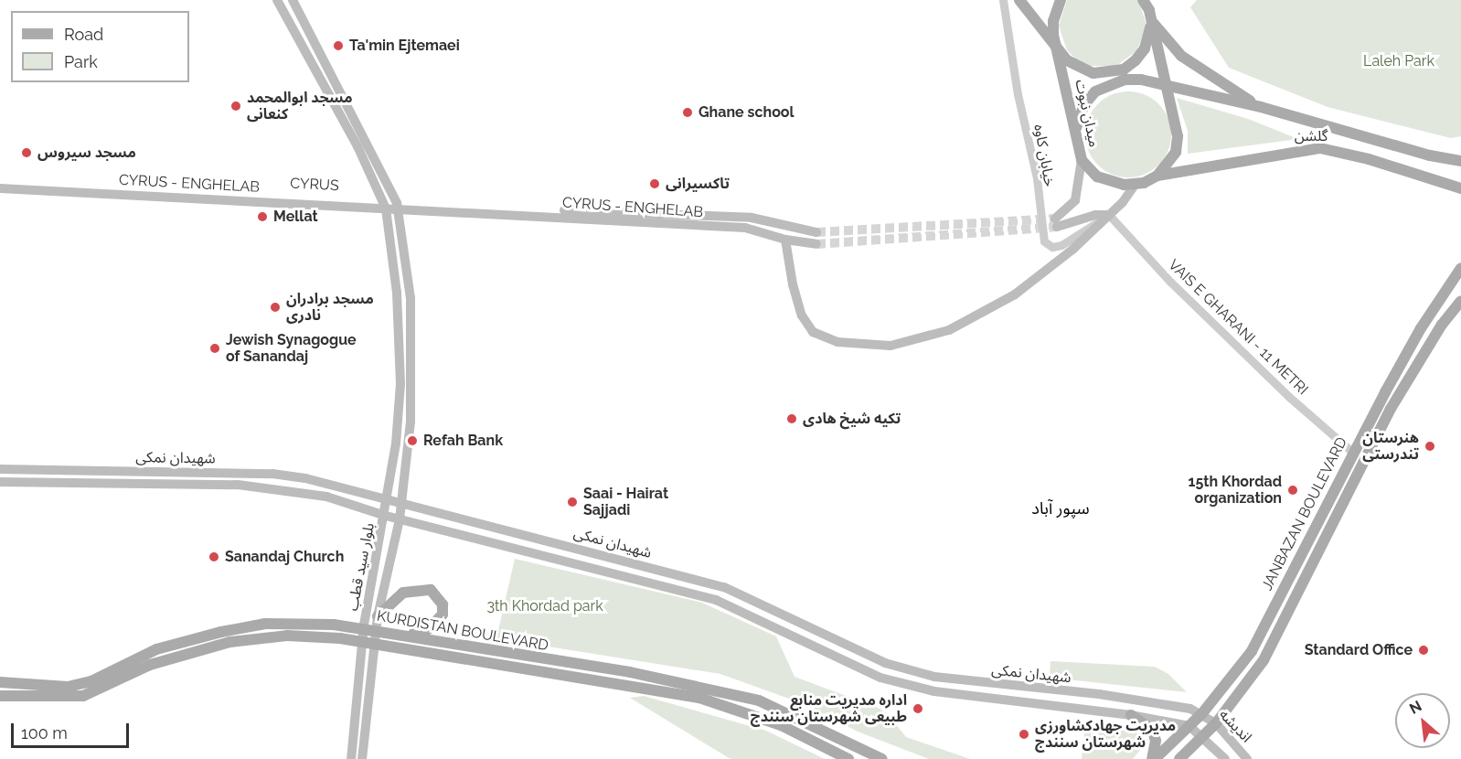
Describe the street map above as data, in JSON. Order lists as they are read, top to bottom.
{
  "streets": {
    "main road": [
      "میدان نبوت",
      "گلشن",
      "CYRUS - ENGHELAB",
      "CYRUS",
      "شهیدان نمکی",
      "JANBAZAN BOULEVARD",
      "بلوار سید قطب",
      "KURDISTAN BOULEVARD",
      "اندیشه"
    ],
    "street": ["خیابان کاوه", "VAIS E GHARANI - 11 METRI"]
  },
  "crossings": [
    ["میدان نبوت", "گلشن"],
    ["خیابان کاوه", "VAIS E GHARANI - 11 METRI"],
    ["CYRUS - ENGHELAB", "CYRUS"],
    ["CYRUS - ENGHELAB", "بلوار سید قطب"],
    ["CYRUS", "بلوار سید قطب"],
    ["VAIS E GHARANI - 11 METRI", "JANBAZAN BOULEVARD"],
    ["شهیدان نمکی", "JANBAZAN BOULEVARD"],
    ["شهیدان نمکی", "بلوار سید قطب"],
    ["شهیدان نمکی", "اندیشه"],
    ["JANBAZAN BOULEVARD", "اندیشه"],
    ["بلوار سید قطب", "KURDISTAN BOULEVARD"]
  ],
  "districts": ["سپور آباد"],
  "parks": ["Laleh Park", "3th Khordad park"],
  "places": [
    "Ta'min Ejtemaei",
    "مسجد ابوالمحمد کنعانی",
    "Ghane school",
    "مسجد سیروس",
    "تاکسیرانی",
    "Mellat",
    "مسجد برادران نادری",
    "Jewish Synagogue of Sanandaj",
    "تکیه شیخ هادی",
    "Refah Bank",
    "هنرستان تندرستی",
    "15th Khordad organization",
    "Saai - Hairat Sajjadi",
    "Sanandaj Church",
    "Standard Office",
    "اداره مدیریت منابع طبیعی شهرستان سنندج",
    "مدیریت جهادکشاورزی شهرستان سنندج"
  ],
  "legend": ["Road", "Park"],
  "scale_bar": "100 m",
  "north": "top left"
}
